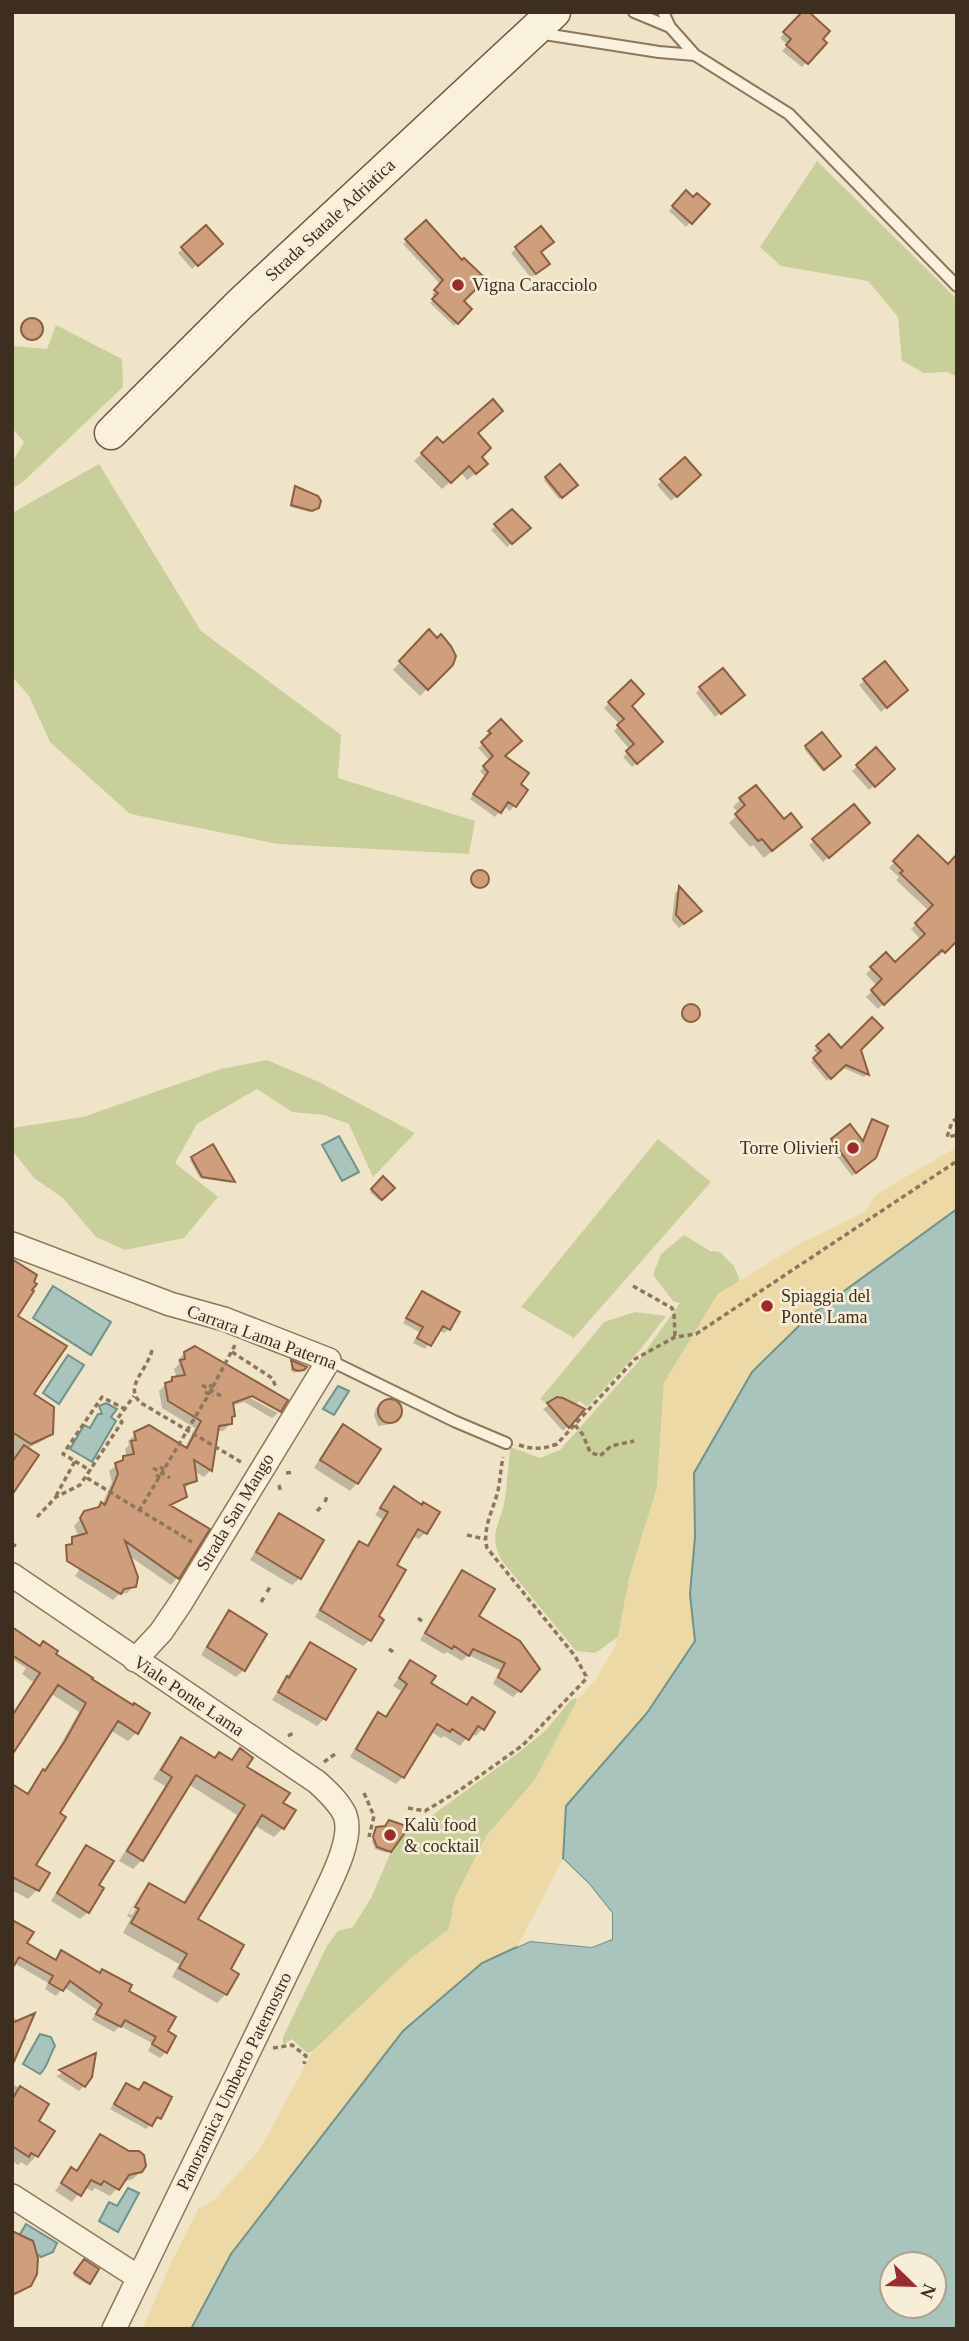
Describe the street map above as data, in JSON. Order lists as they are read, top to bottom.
{
  "streets": {
    "main road": ["Strada Statale Adriatica"],
    "street": [
      "Carrara Lama Paterna",
      "Strada San Mango",
      "Viale Ponte Lama",
      "Panoramica Umberto Paternostro"
    ]
  },
  "crossings": [
    ["Carrara Lama Paterna", "Strada San Mango"],
    ["Strada San Mango", "Viale Ponte Lama"],
    ["Viale Ponte Lama", "Panoramica Umberto Paternostro"]
  ],
  "places": [
    "Vigna Caracciolo",
    "Torre Olivieri",
    "Spiaggia del Ponte Lama",
    "Kalù food & cocktail"
  ],
  "north": "bottom right"
}
